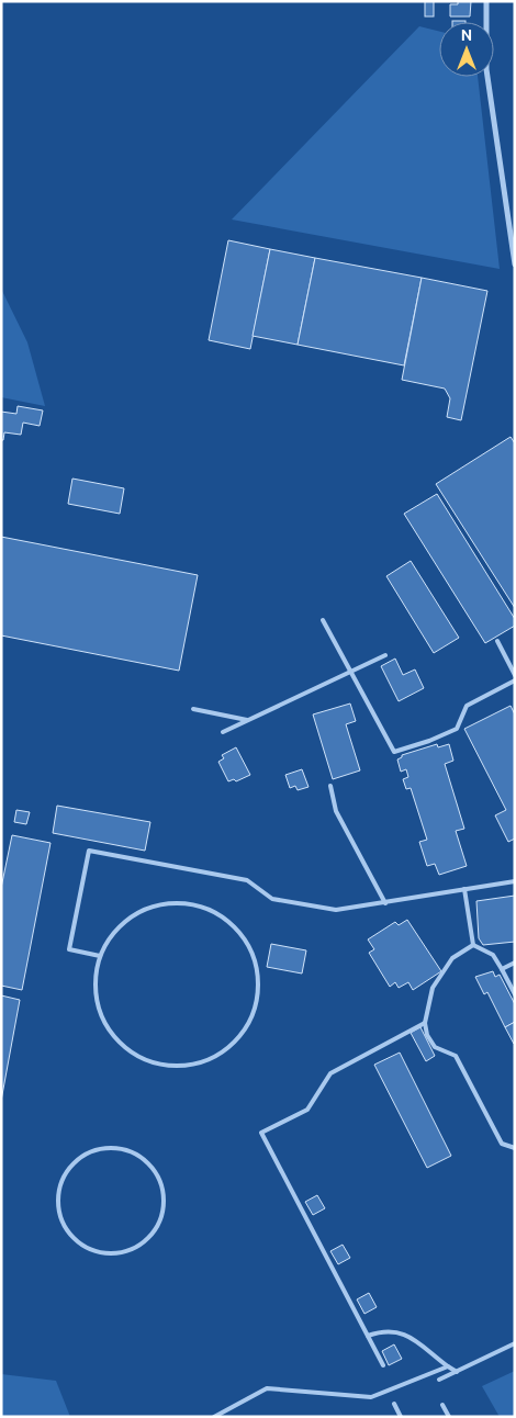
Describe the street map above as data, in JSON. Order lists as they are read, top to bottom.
{
  "north": "top"
}
